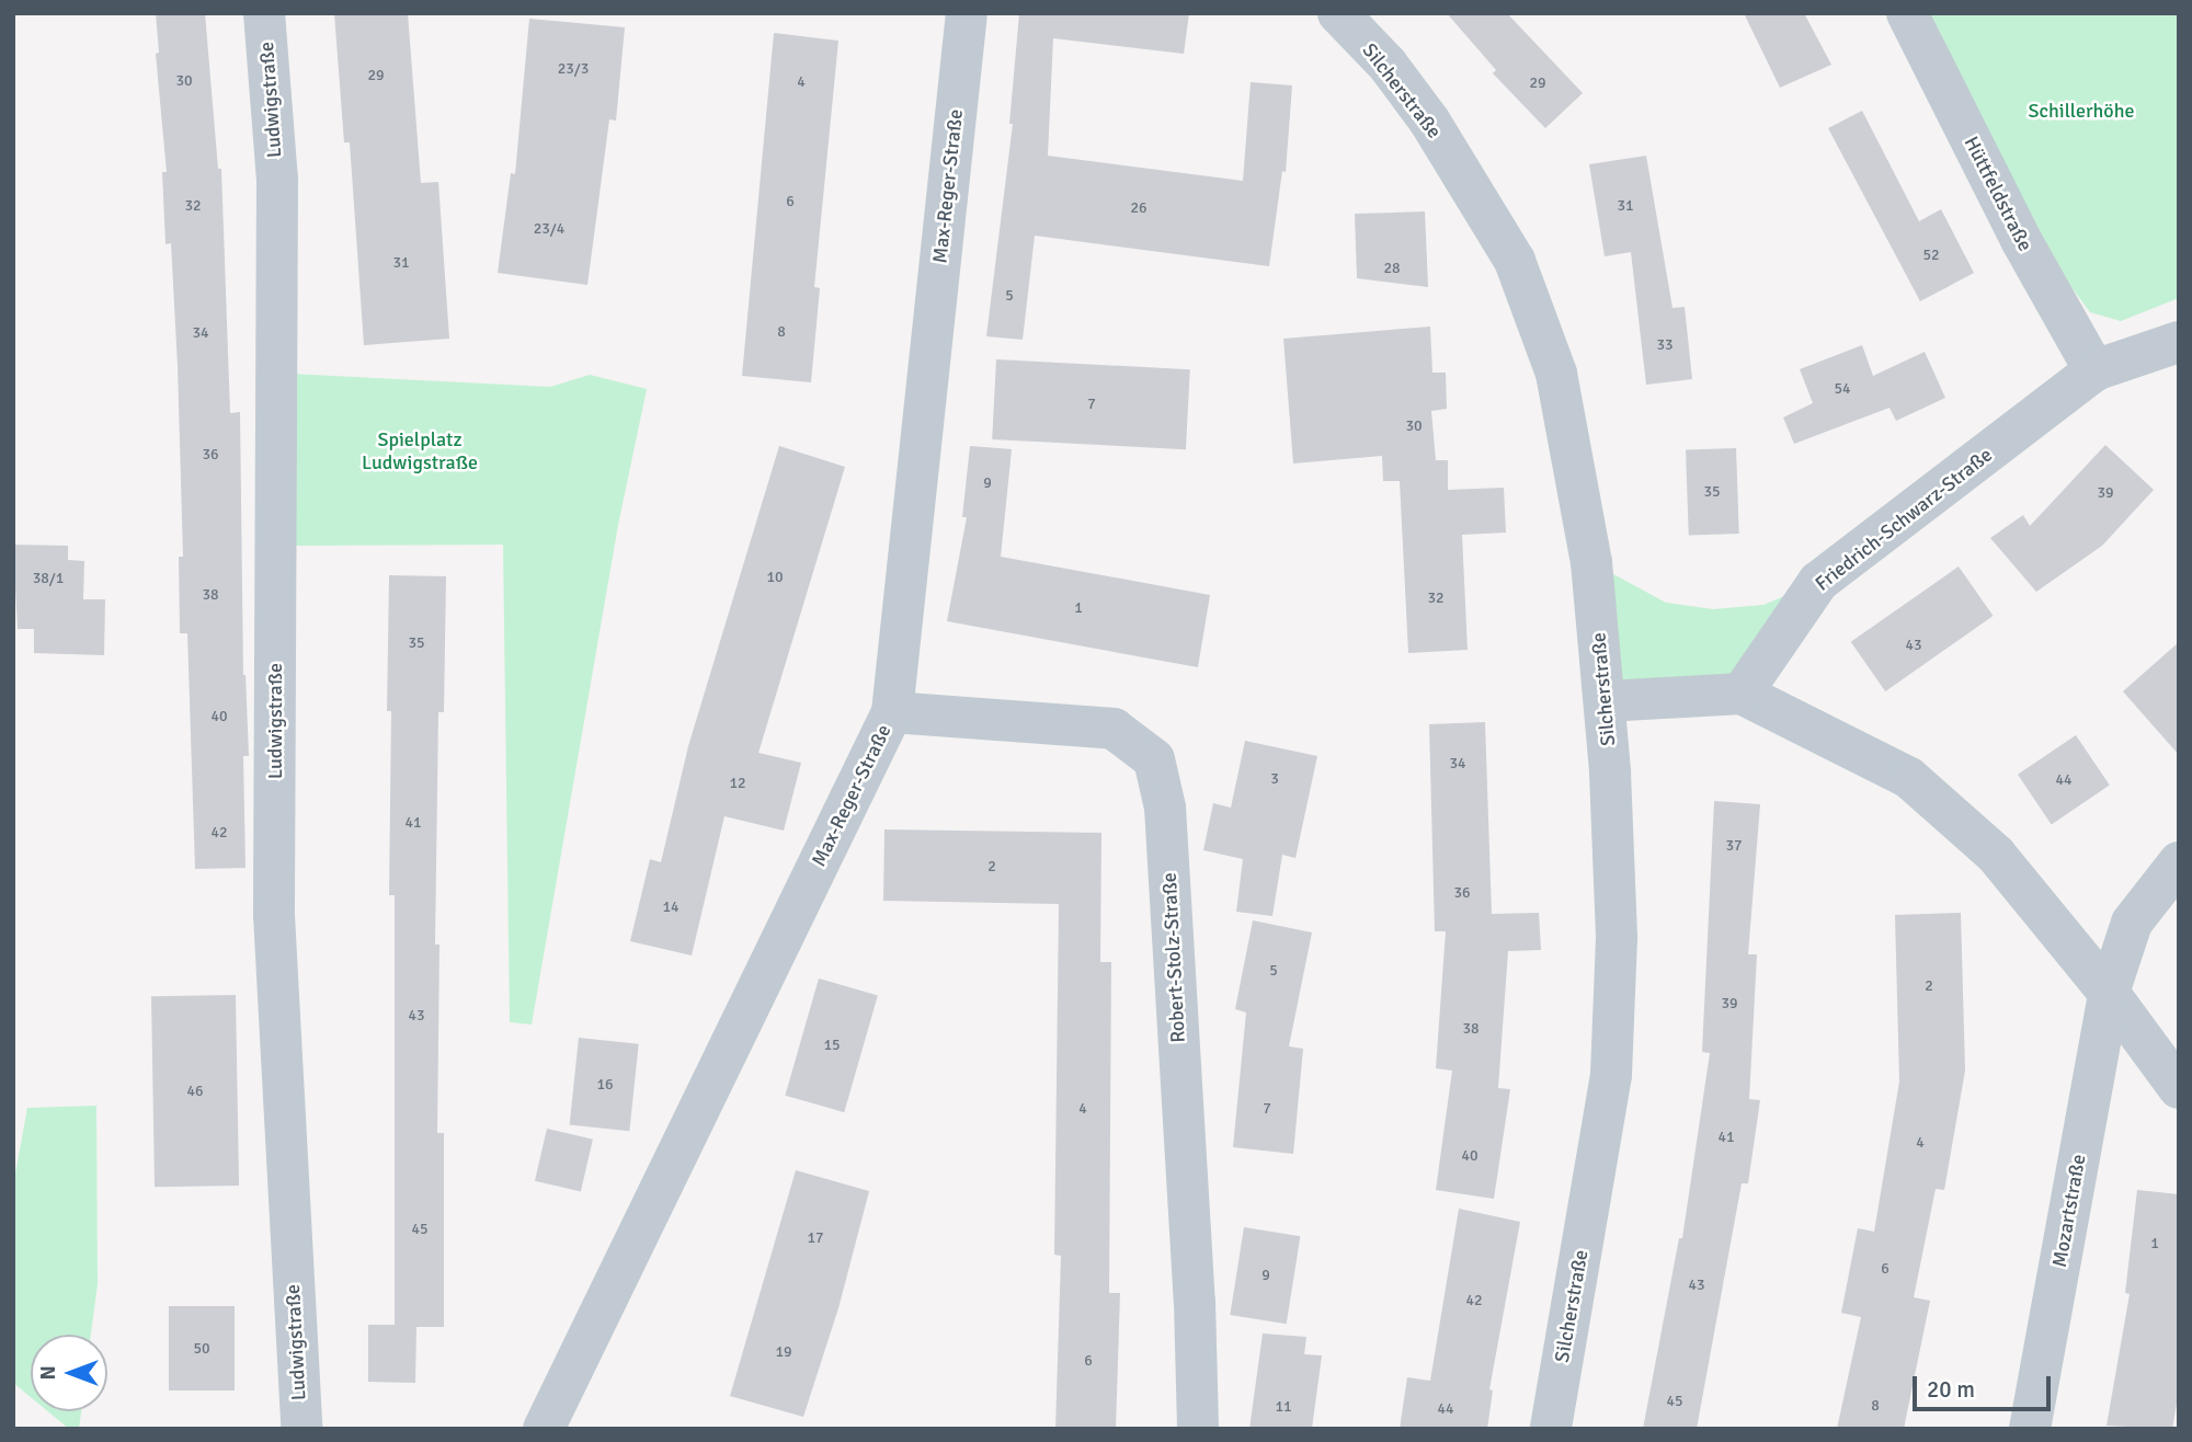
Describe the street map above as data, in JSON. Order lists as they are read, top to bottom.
{
  "streets": {
    "street": [
      "Silcherstraße",
      "Ludwigstraße",
      "Max-Reger-Straße",
      "Hüttfeldstraße",
      "Friedrich-Schwarz-Straße",
      "Robert-Stolz-Straße",
      "Mozartstraße"
    ]
  },
  "crossings": [
    ["Max-Reger-Straße", "Robert-Stolz-Straße"],
    ["Hüttfeldstraße", "Friedrich-Schwarz-Straße"]
  ],
  "parks": ["Schillerhöhe", "Spielplatz Ludwigstraße"],
  "house_numbers": [
    "23/3",
    "29",
    "30",
    "4",
    "29",
    "6",
    "32",
    "31",
    "26",
    "23/4",
    "52",
    "31",
    "28",
    "5",
    "8",
    "34",
    "33",
    "54",
    "7",
    "30",
    "36",
    "9",
    "35",
    "39",
    "10",
    "38/1",
    "38",
    "32",
    "1",
    "35",
    "43",
    "40",
    "34",
    "3",
    "44",
    "12",
    "41",
    "42",
    "37",
    "2",
    "36",
    "14",
    "5",
    "2",
    "39",
    "43",
    "38",
    "15",
    "16",
    "46",
    "4",
    "7",
    "41",
    "4",
    "40",
    "45",
    "17",
    "1",
    "6",
    "9",
    "43",
    "42",
    "50",
    "19",
    "6",
    "45",
    "8",
    "11",
    "44"
  ],
  "scale_bar": "20 m",
  "north": "left"
}
